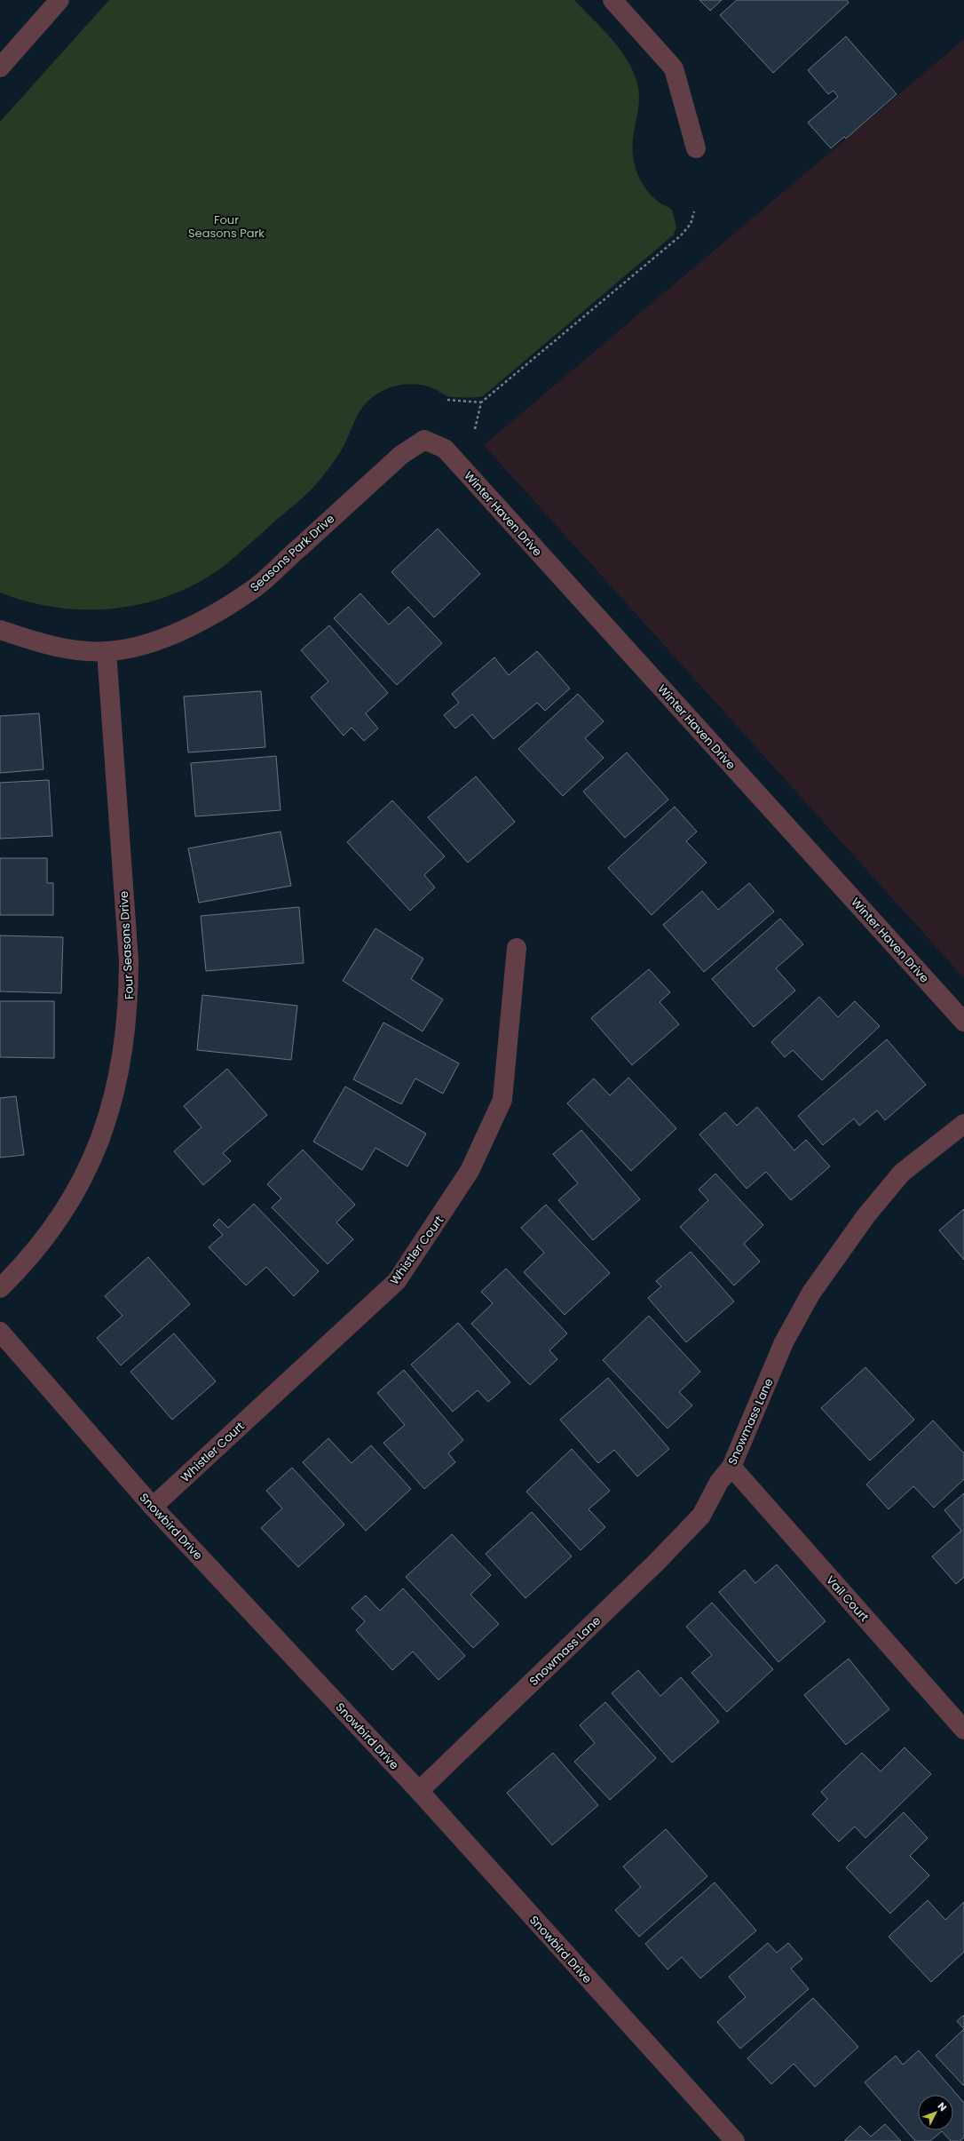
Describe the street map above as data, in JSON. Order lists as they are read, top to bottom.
{
  "streets": {
    "street": [
      "Winter Haven Drive",
      "Seasons Park Drive",
      "Four Seasons Drive",
      "Whistler Court",
      "Snowmass Lane",
      "Snowbird Drive",
      "Vail Court"
    ]
  },
  "crossings": [
    ["Winter Haven Drive", "Seasons Park Drive"],
    ["Seasons Park Drive", "Four Seasons Drive"],
    ["Whistler Court", "Snowbird Drive"],
    ["Snowmass Lane", "Snowbird Drive"],
    ["Snowmass Lane", "Vail Court"]
  ],
  "parks": ["Four Seasons Park"],
  "north": "top right"
}
